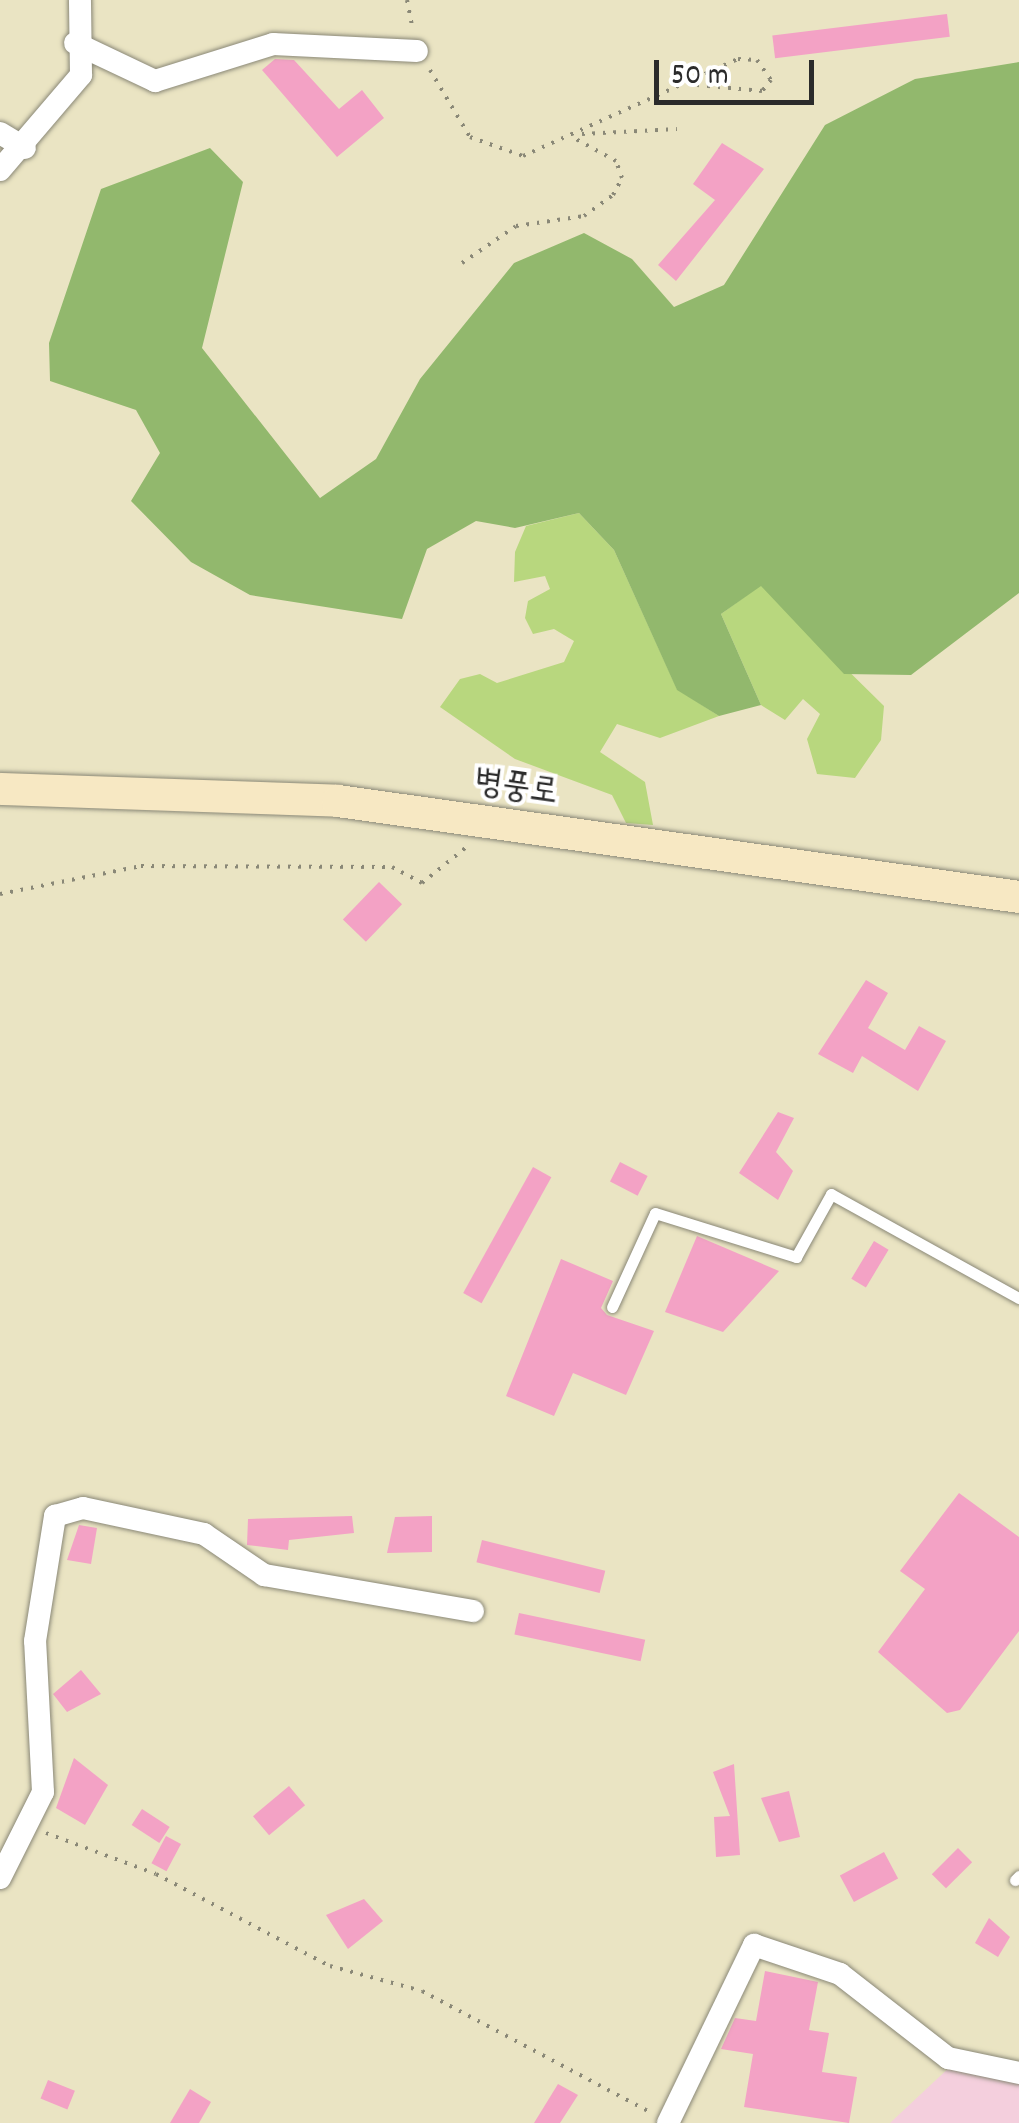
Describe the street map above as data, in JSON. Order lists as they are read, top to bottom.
{
  "streets": {
    "main road": ["병풍로"]
  },
  "scale_bar": "50 m"
}
